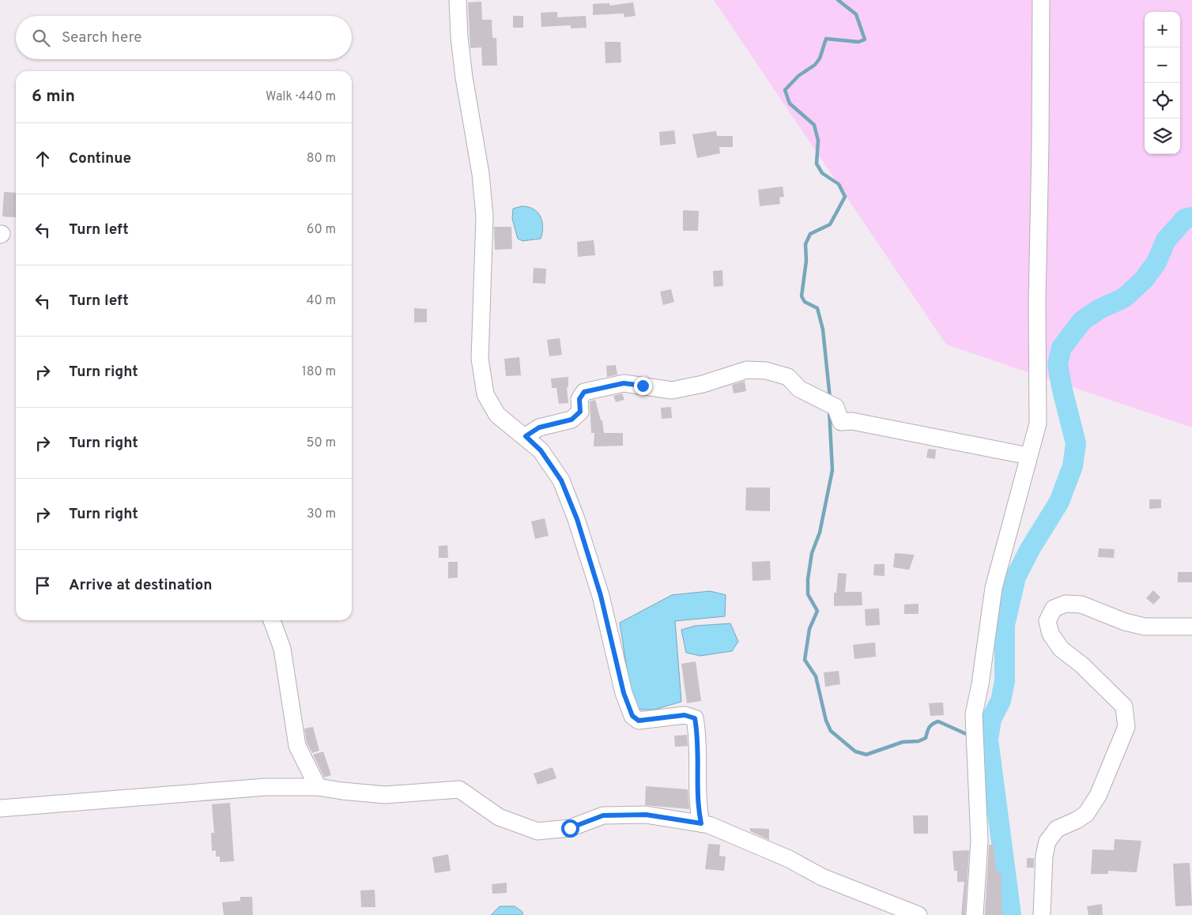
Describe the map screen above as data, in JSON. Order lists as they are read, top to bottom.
{
  "page": {
    "map_buttons": ["+", "−"],
    "search": "Search here",
    "heading": ["6 min", "Walk · 440 m"],
    "list": [
      ["Continue", "80 m"],
      ["Turn left", "60 m"],
      ["Turn left", "40 m"],
      ["Turn right", "180 m"],
      ["Turn right", "50 m"],
      ["Turn right", "30 m"],
      "Arrive at destination"
    ]
  }
}
